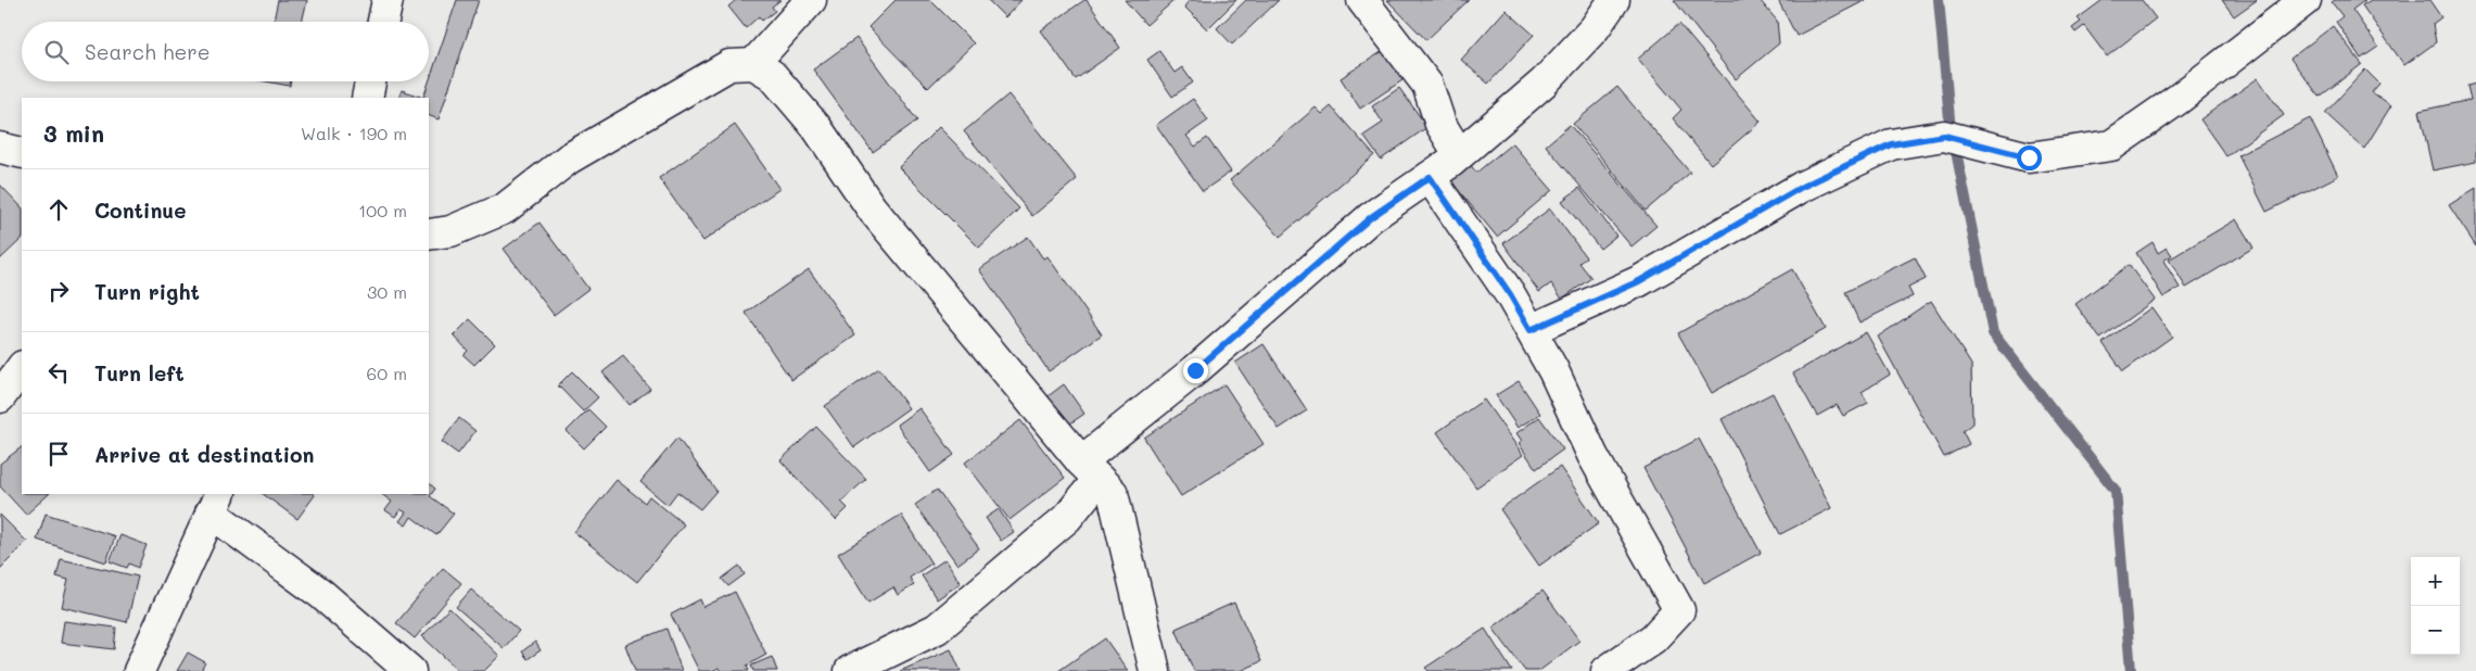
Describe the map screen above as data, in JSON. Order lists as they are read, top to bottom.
{
  "page": {
    "search": "Search here",
    "heading": ["3 min", "Walk · 190 m"],
    "list": [
      ["Continue", "100 m"],
      ["Turn right", "30 m"],
      ["Turn left", "60 m"],
      "Arrive at destination"
    ],
    "map_buttons": ["+", "−"]
  }
}
